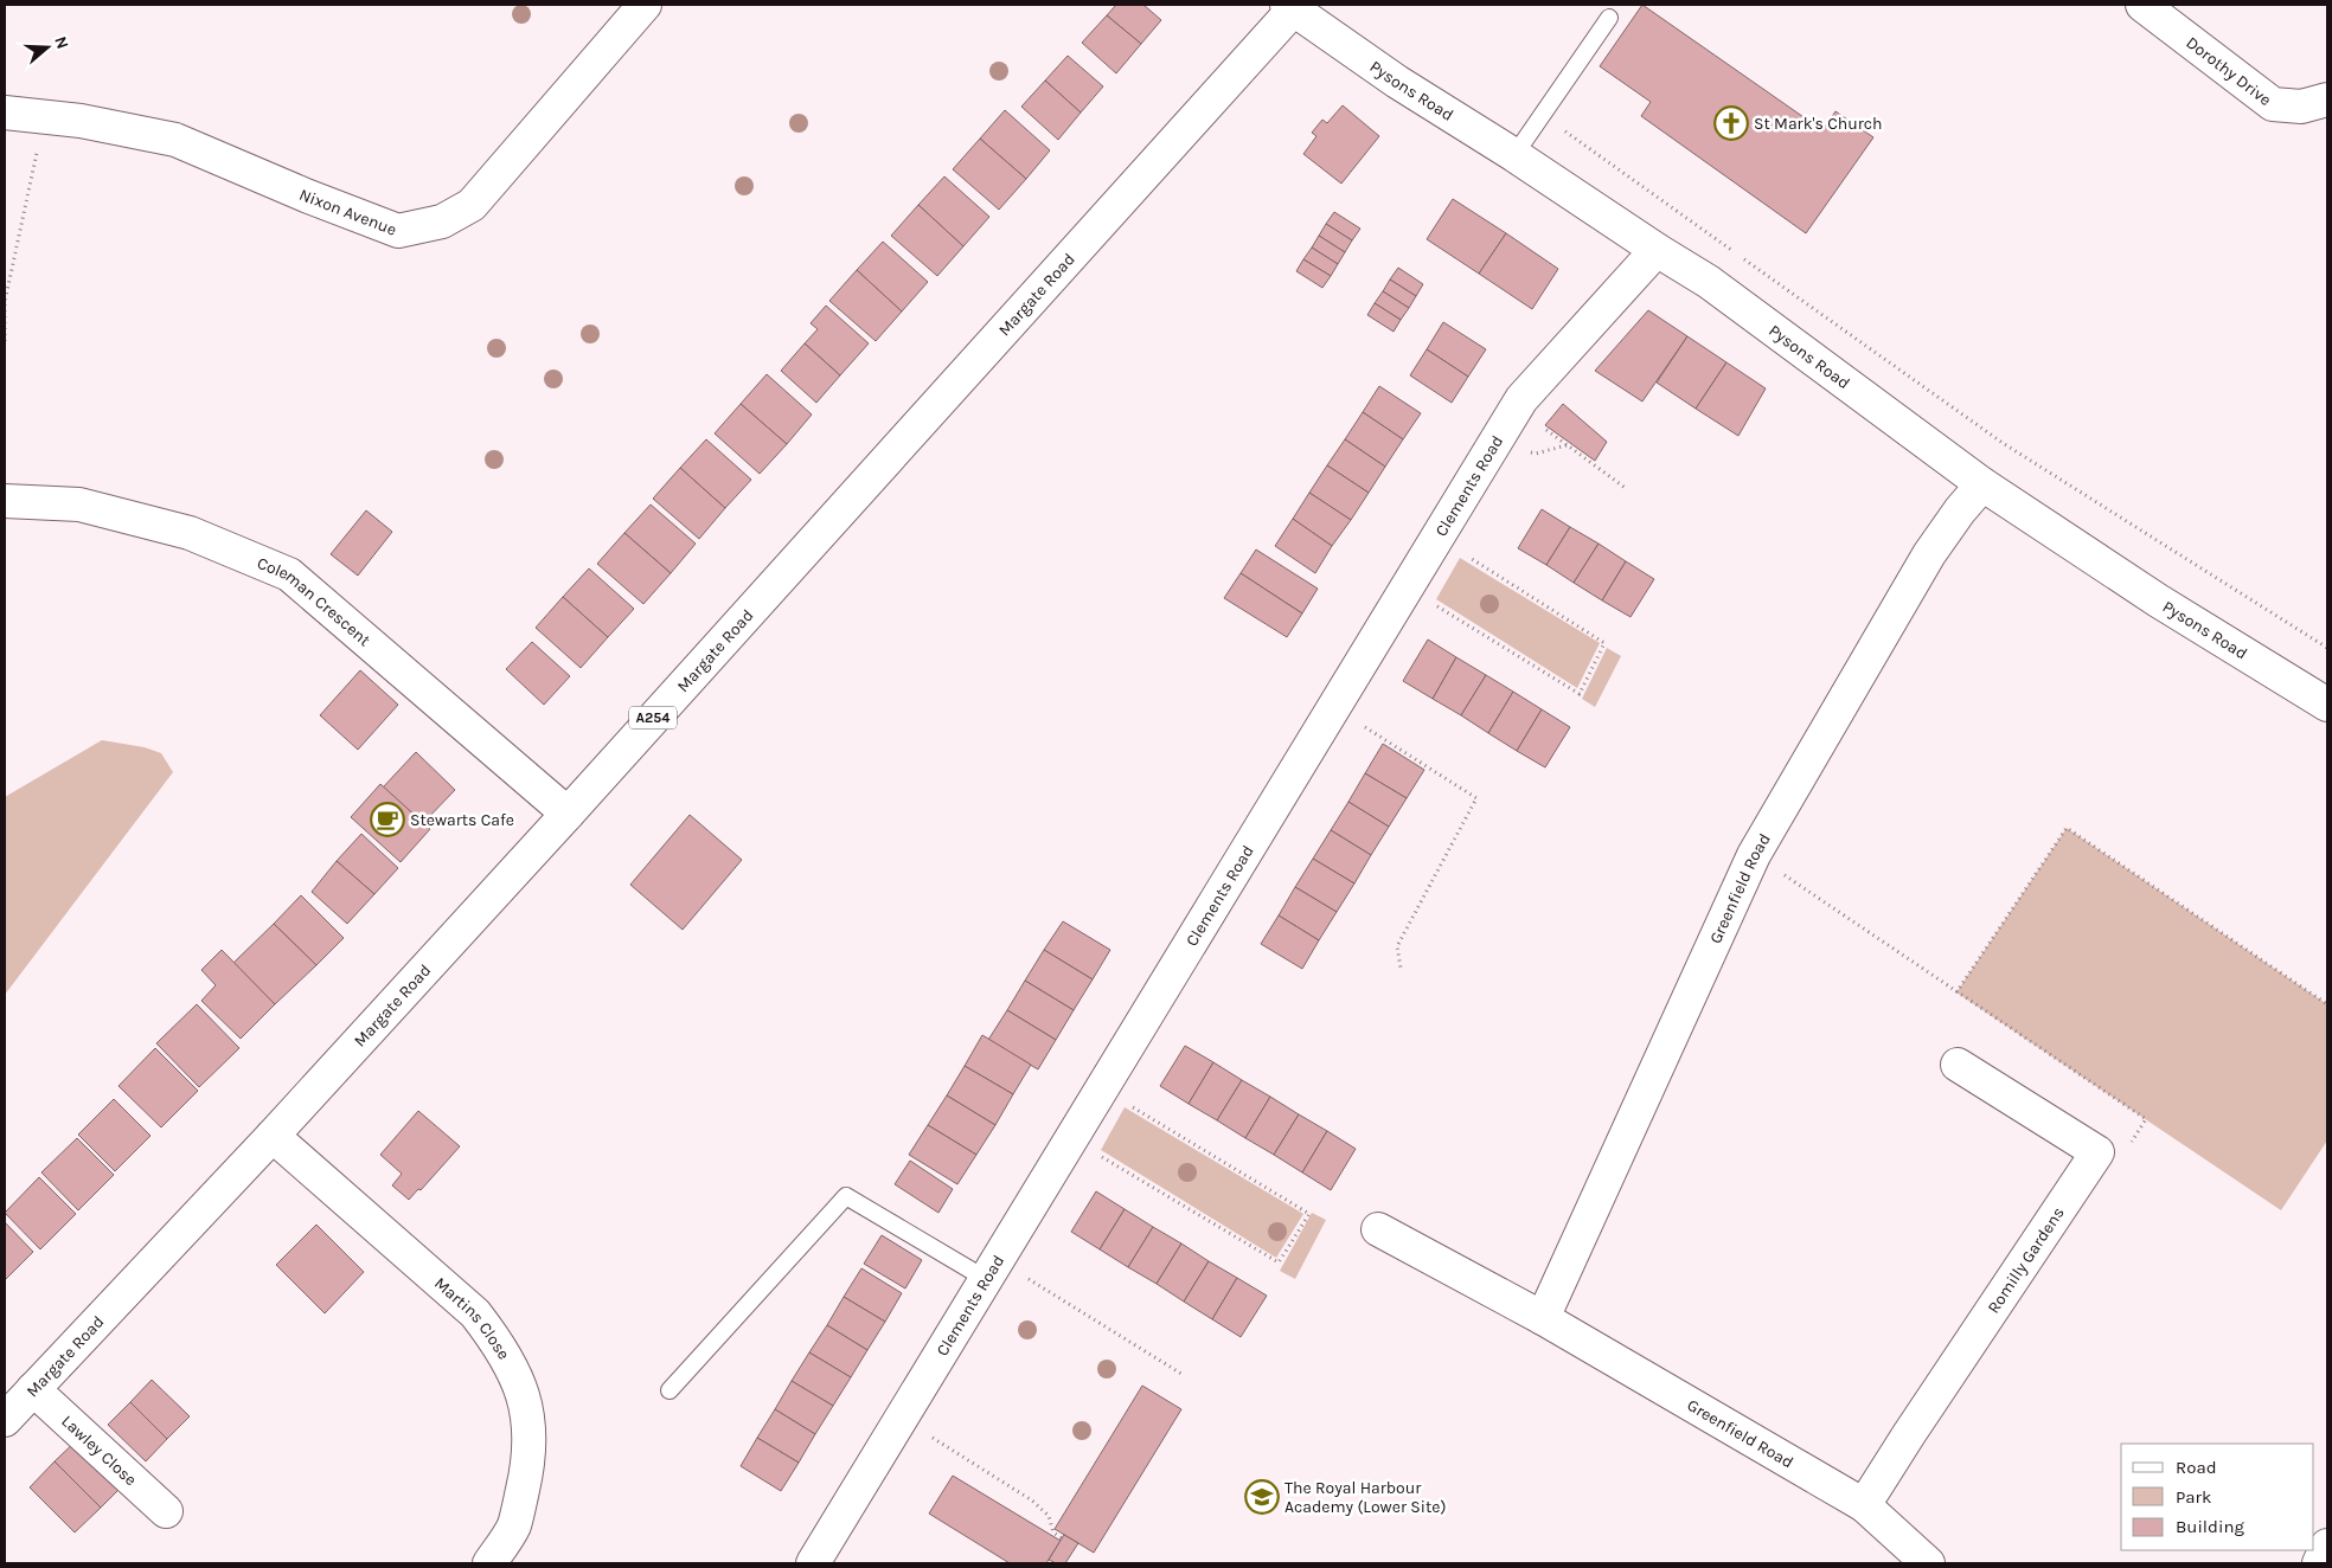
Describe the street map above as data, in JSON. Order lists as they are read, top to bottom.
{
  "streets": {
    "street": [
      "Dorothy Drive",
      "Pysons Road",
      "Nixon Avenue",
      "Margate Road",
      "Clements Road",
      "Coleman Crescent",
      "A254",
      "Greenfield Road",
      "Romilly Gardens",
      "Martins Close",
      "Lawley Close"
    ]
  },
  "crossings": [
    ["Pysons Road", "Margate Road"],
    ["Pysons Road", "Clements Road"],
    ["Pysons Road", "Greenfield Road"],
    ["Margate Road", "Coleman Crescent"],
    ["Margate Road", "Martins Close"],
    ["Margate Road", "Lawley Close"],
    ["Greenfield Road", "Romilly Gardens"]
  ],
  "places": {
    "church": ["St Mark's Church"],
    "cafe": ["Stewarts Cafe"],
    "school or university": ["The Royal Harbour Academy (Lower Site)"]
  },
  "legend": ["Road", "Park", "Building"],
  "north": "right"
}
